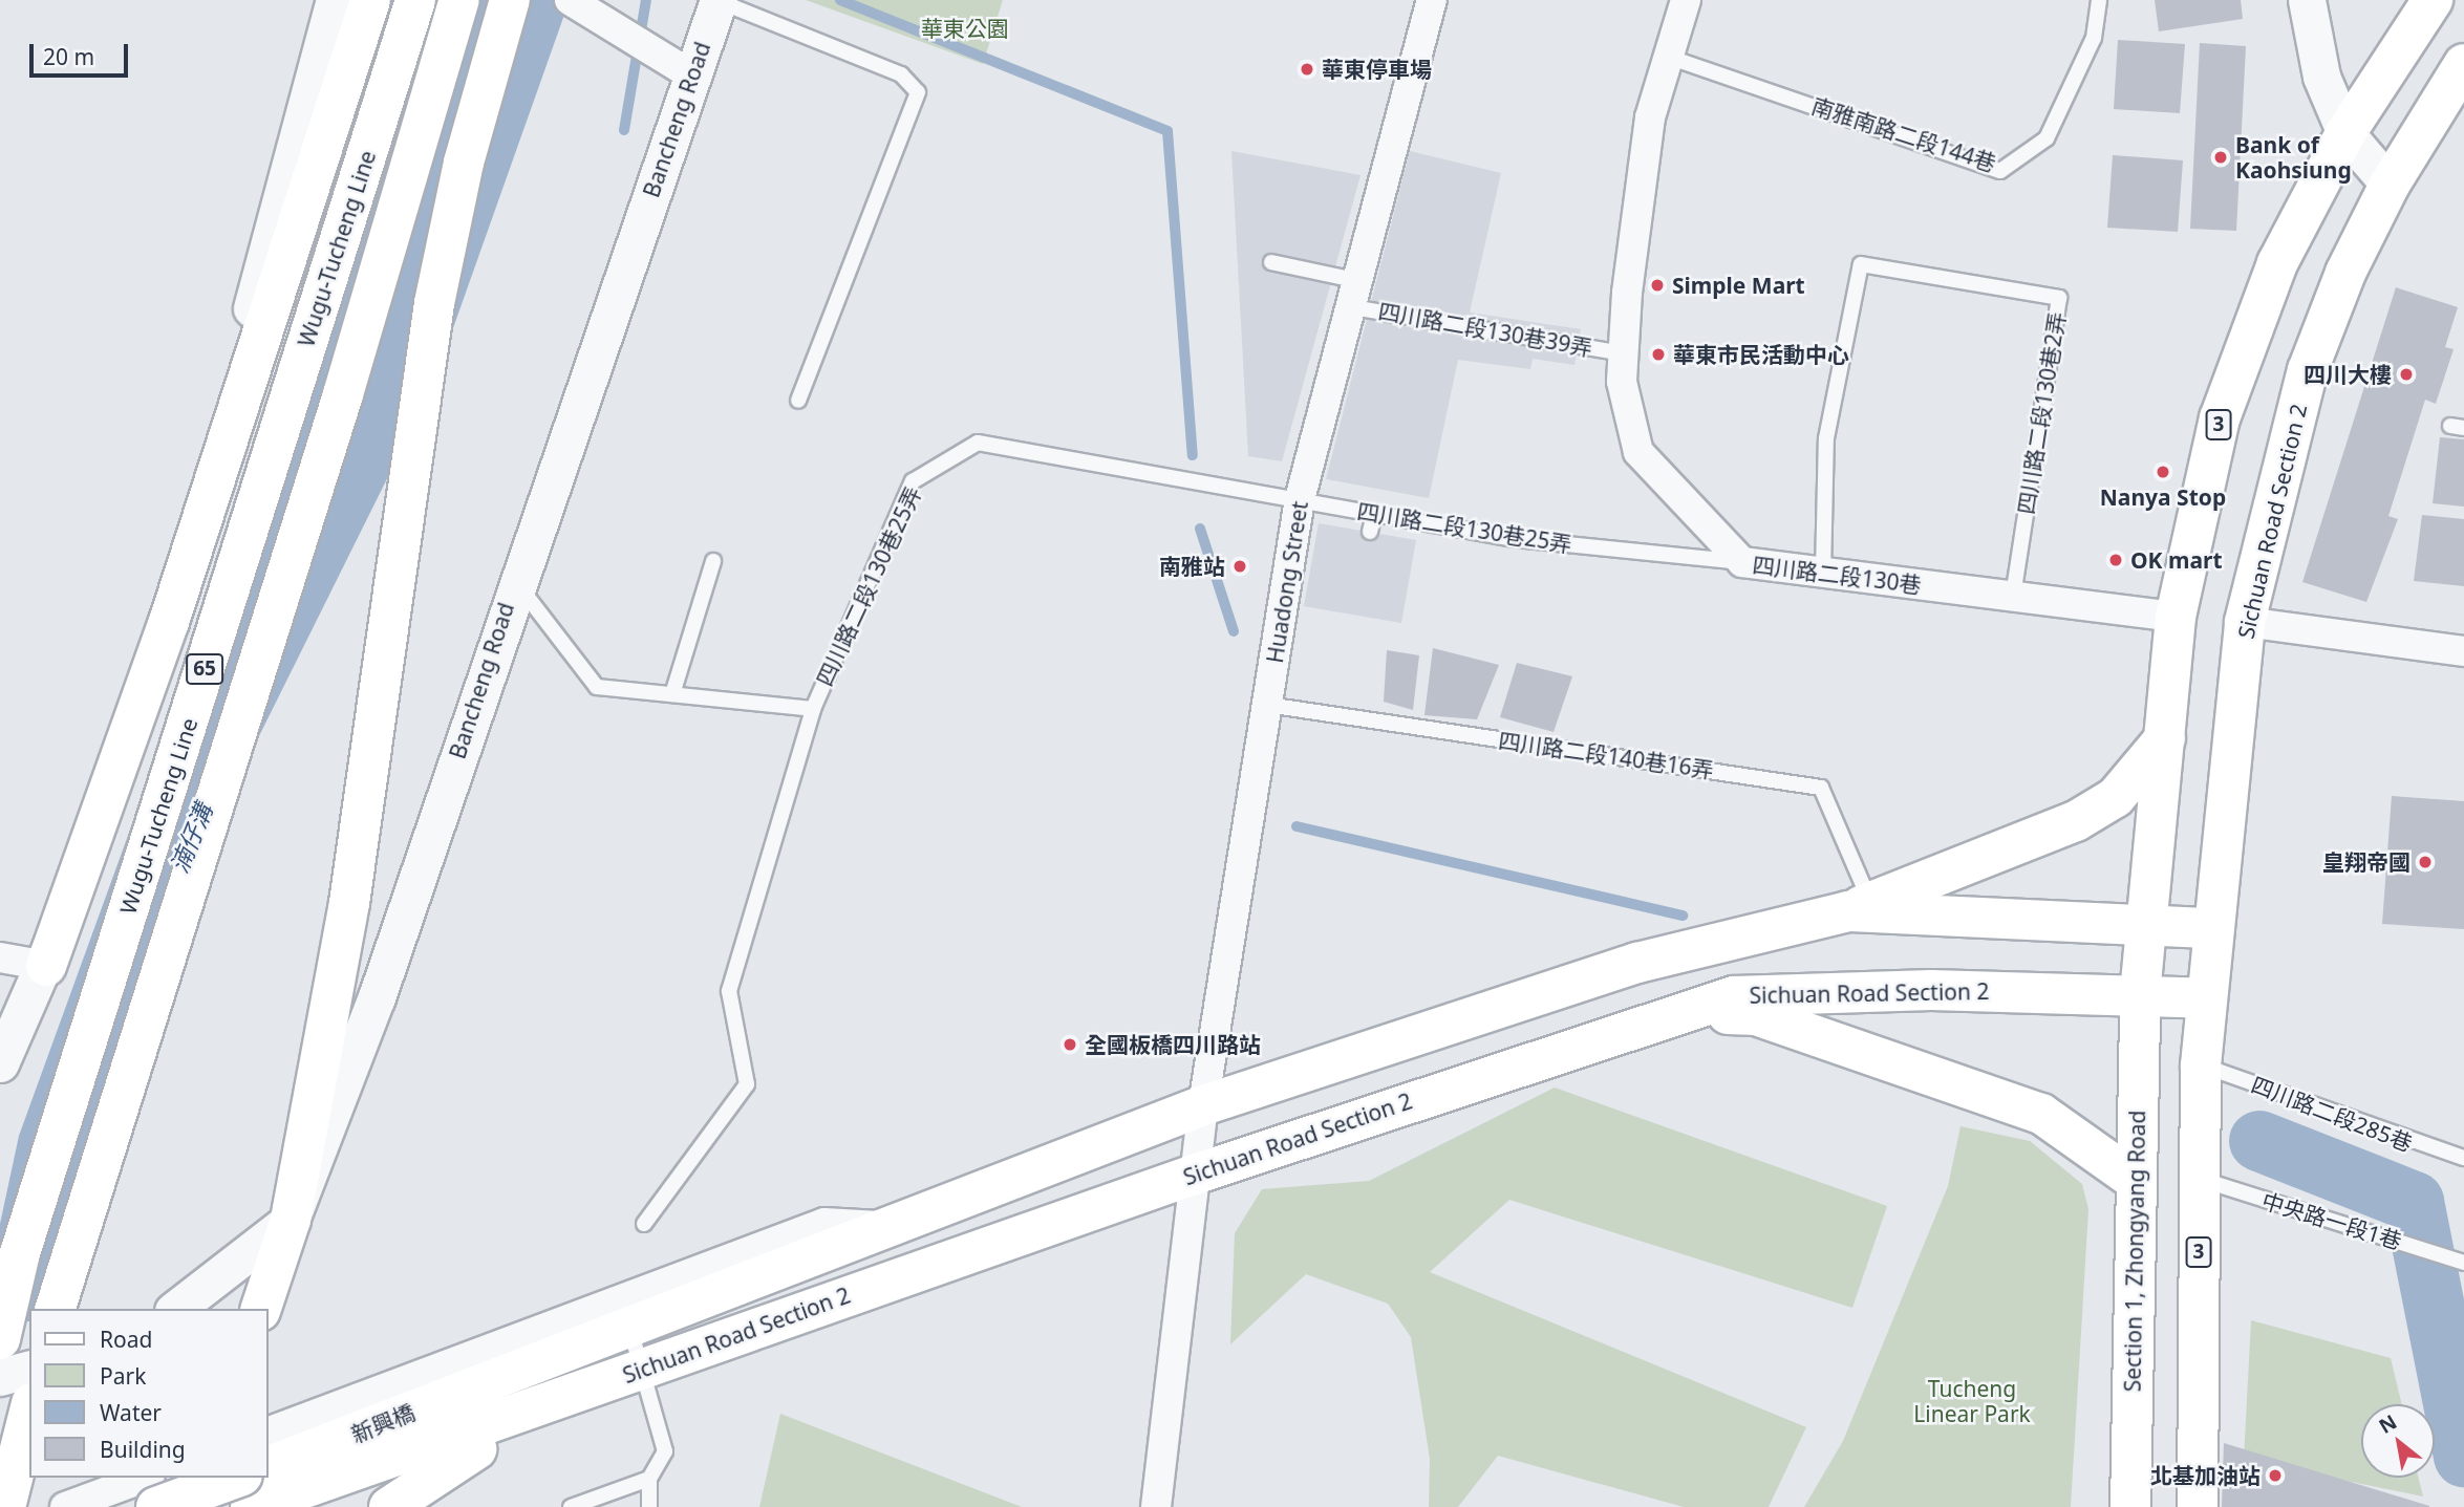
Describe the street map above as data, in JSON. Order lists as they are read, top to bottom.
{
  "streets": {
    "main road": [
      "Wugu-Tucheng Line",
      "3",
      "Sichuan Road Section 2",
      "65",
      "Section 1, Zhongyang Road",
      "新興橋"
    ],
    "street": ["Bancheng Road", "四川路二段130巷", "Huadong Street"],
    "lane": [
      "南雅南路二段144巷",
      "四川路二段130巷39弄",
      "四川路二段130巷2弄",
      "四川路二段130巷25弄",
      "四川路二段140巷16弄",
      "四川路二段285巷",
      "中央路一段1巷"
    ]
  },
  "crossings": [
    ["南雅南路二段144巷", "四川路二段130巷"],
    ["四川路二段130巷39弄", "四川路二段130巷"],
    ["四川路二段130巷39弄", "Huadong Street"],
    ["四川路二段130巷2弄", "四川路二段130巷"],
    ["3", "Sichuan Road Section 2"],
    ["3", "四川路二段130巷"],
    ["3", "四川路二段285巷"],
    ["3", "中央路一段1巷"],
    ["3", "Section 1, Zhongyang Road"],
    ["Sichuan Road Section 2", "Huadong Street"],
    ["Sichuan Road Section 2", "四川路二段140巷16弄"],
    ["Sichuan Road Section 2", "Section 1, Zhongyang Road"],
    ["Sichuan Road Section 2", "新興橋"],
    ["四川路二段130巷25弄", "四川路二段130巷"],
    ["四川路二段130巷25弄", "Huadong Street"],
    ["Huadong Street", "四川路二段140巷16弄"]
  ],
  "water": ["湳仔溝"],
  "parks": ["華東公園", "Tucheng Linear Park"],
  "places": [
    "華東停車場",
    "Bank of Kaohsiung",
    "Simple Mart",
    "華東市民活動中心",
    "四川大樓",
    "Nanya Stop",
    "OK mart",
    "南雅站",
    "皇翔帝國",
    "全國板橋四川路站",
    "北基加油站"
  ],
  "legend": [
    "Road",
    "Park",
    "Water",
    "Building"
  ],
  "scale_bar": "20 m",
  "north": "top left"
}
